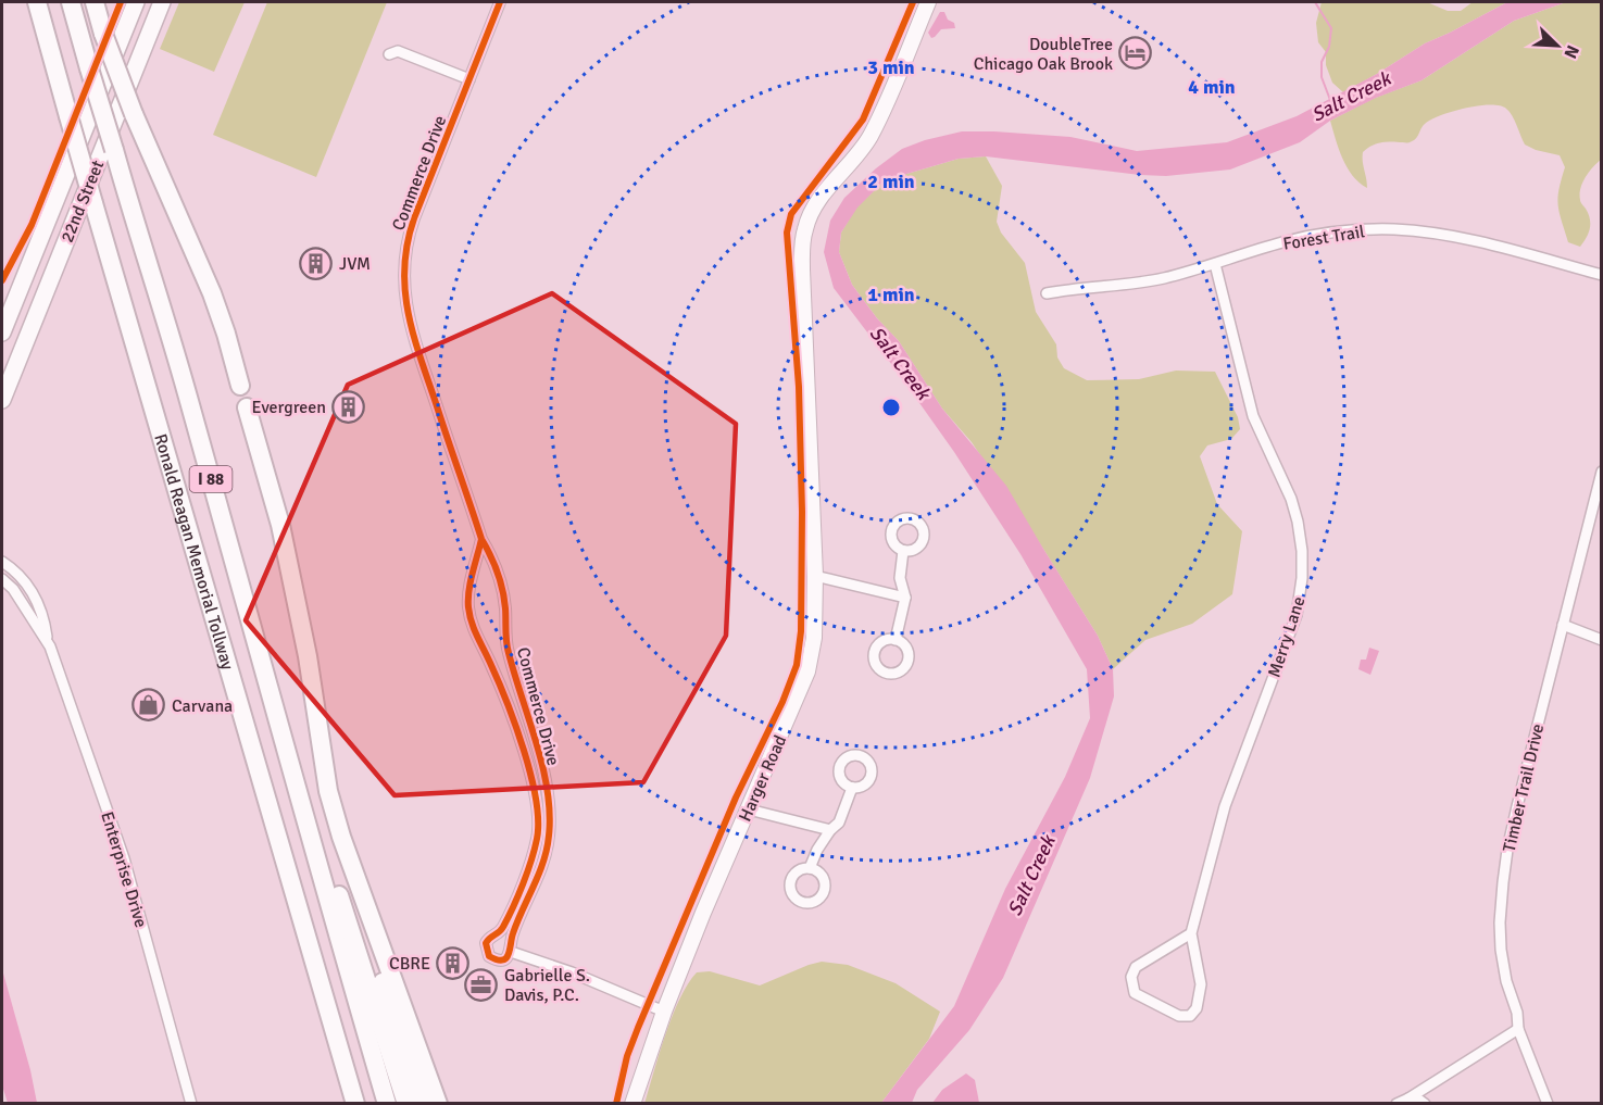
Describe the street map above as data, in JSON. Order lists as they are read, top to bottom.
{
  "streets": {
    "highway": ["I 88", "Ronald Reagan Memorial Tollway"],
    "main road": ["22nd Street"],
    "street": [
      "Commerce Drive",
      "Forest Trail",
      "Merry Lane",
      "Harger Road",
      "Timber Trail Drive",
      "Enterprise Drive"
    ]
  },
  "crossings": [
    ["Commerce Drive", "Harger Road"],
    ["Forest Trail", "Merry Lane"]
  ],
  "water": ["Salt Creek"],
  "places": {
    "hotel": ["DoubleTree Chicago Oak Brook"],
    "building": ["JVM", "Evergreen", "CBRE"],
    "shop": ["Carvana"],
    "office": ["Gabrielle S. Davis, P.C."]
  },
  "north": "bottom right",
  "rings": [
    "3 min",
    "4 min",
    "2 min",
    "1 min"
  ]
}
